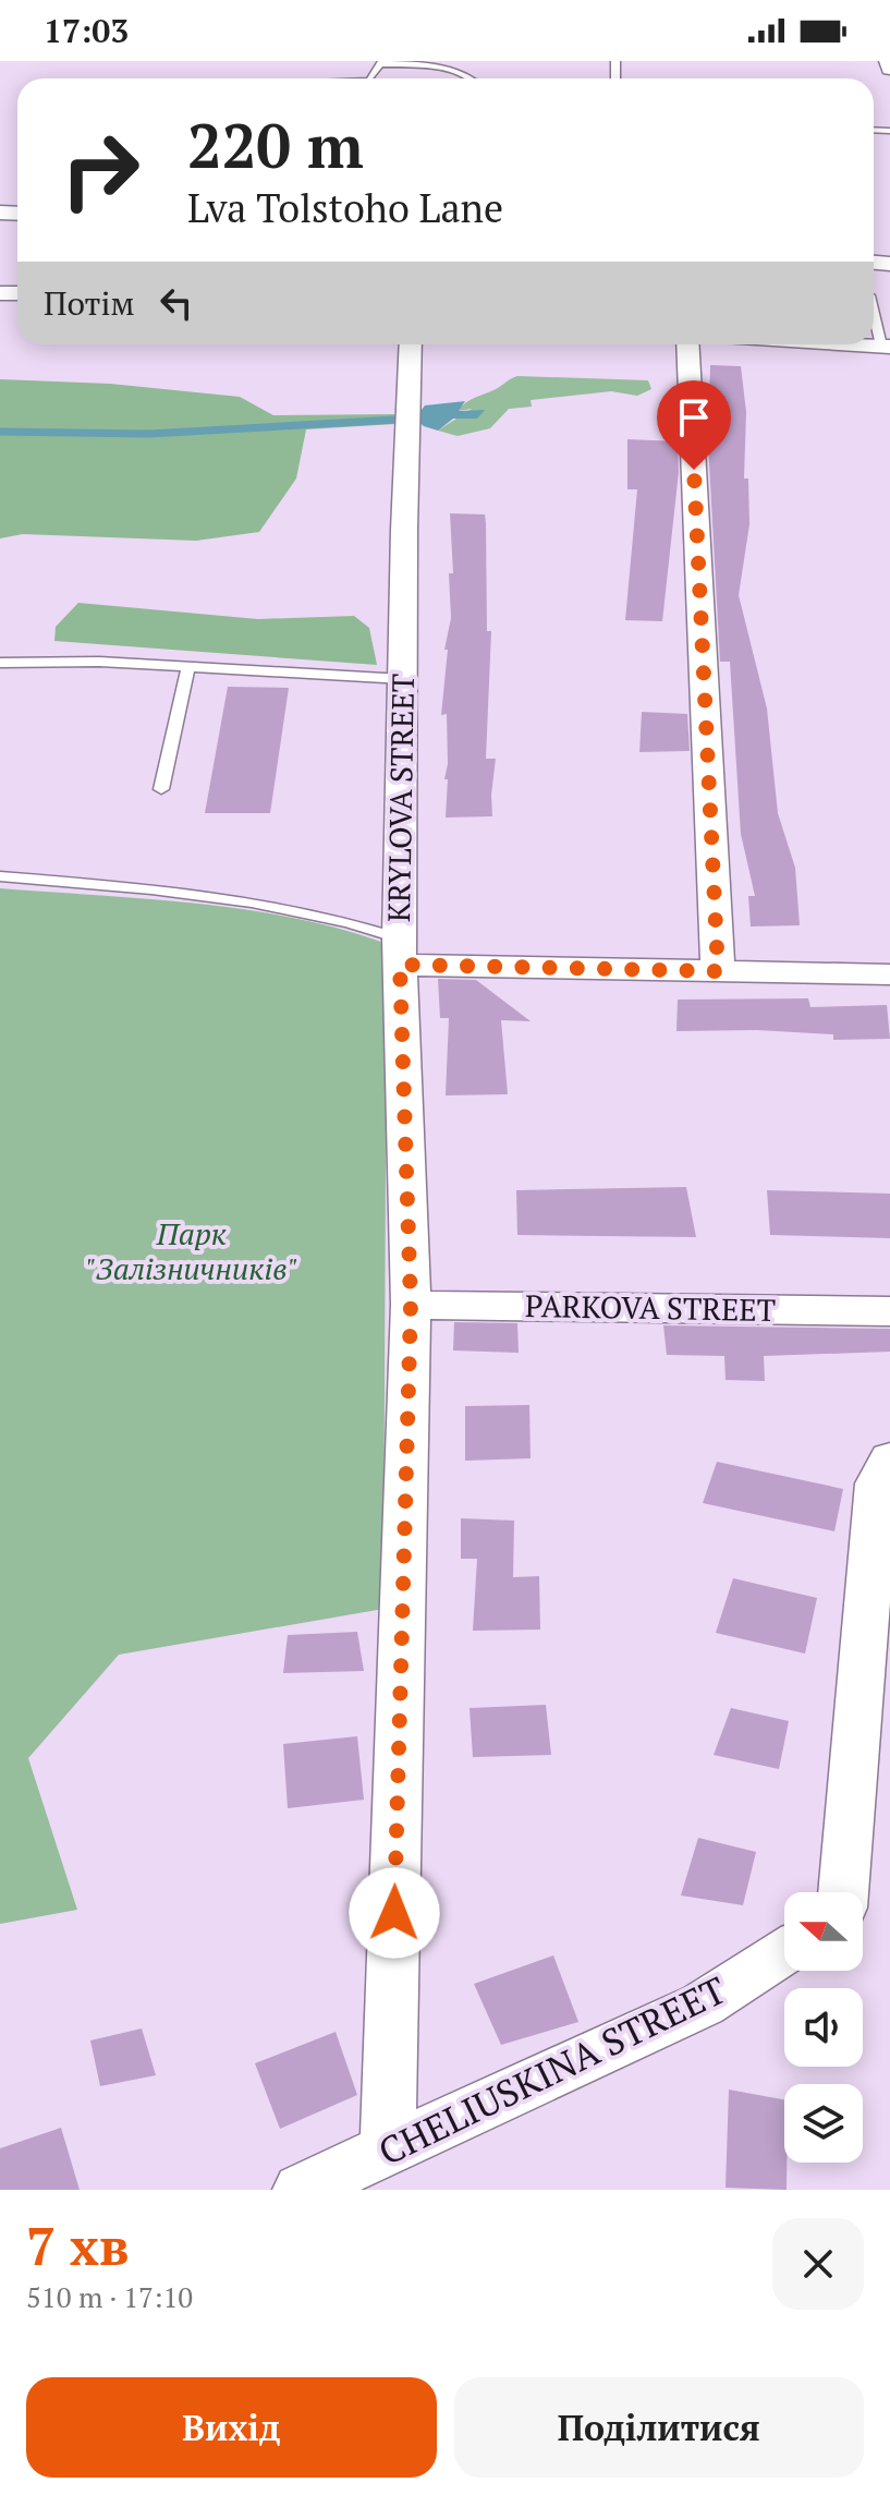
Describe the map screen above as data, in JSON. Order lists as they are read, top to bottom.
{
  "streets": {
    "street": ["KRYLOVA STREET", "PARKOVA STREET", "CHELIUSKINA STREET"]
  },
  "crossings": [
    ["KRYLOVA STREET", "PARKOVA STREET"],
    ["KRYLOVA STREET", "CHELIUSKINA STREET"]
  ],
  "parks": ["Парк \"Залізничників\""],
  "north": "left",
  "page": {
    "status": "17:03",
    "turn": ["220 m", "Lva Tolstoho Lane"],
    "then": "Потім",
    "heading": ["7 хв", "510 m · 17:10"],
    "buttons": ["Вихід", "Поділитися"]
  }
}
